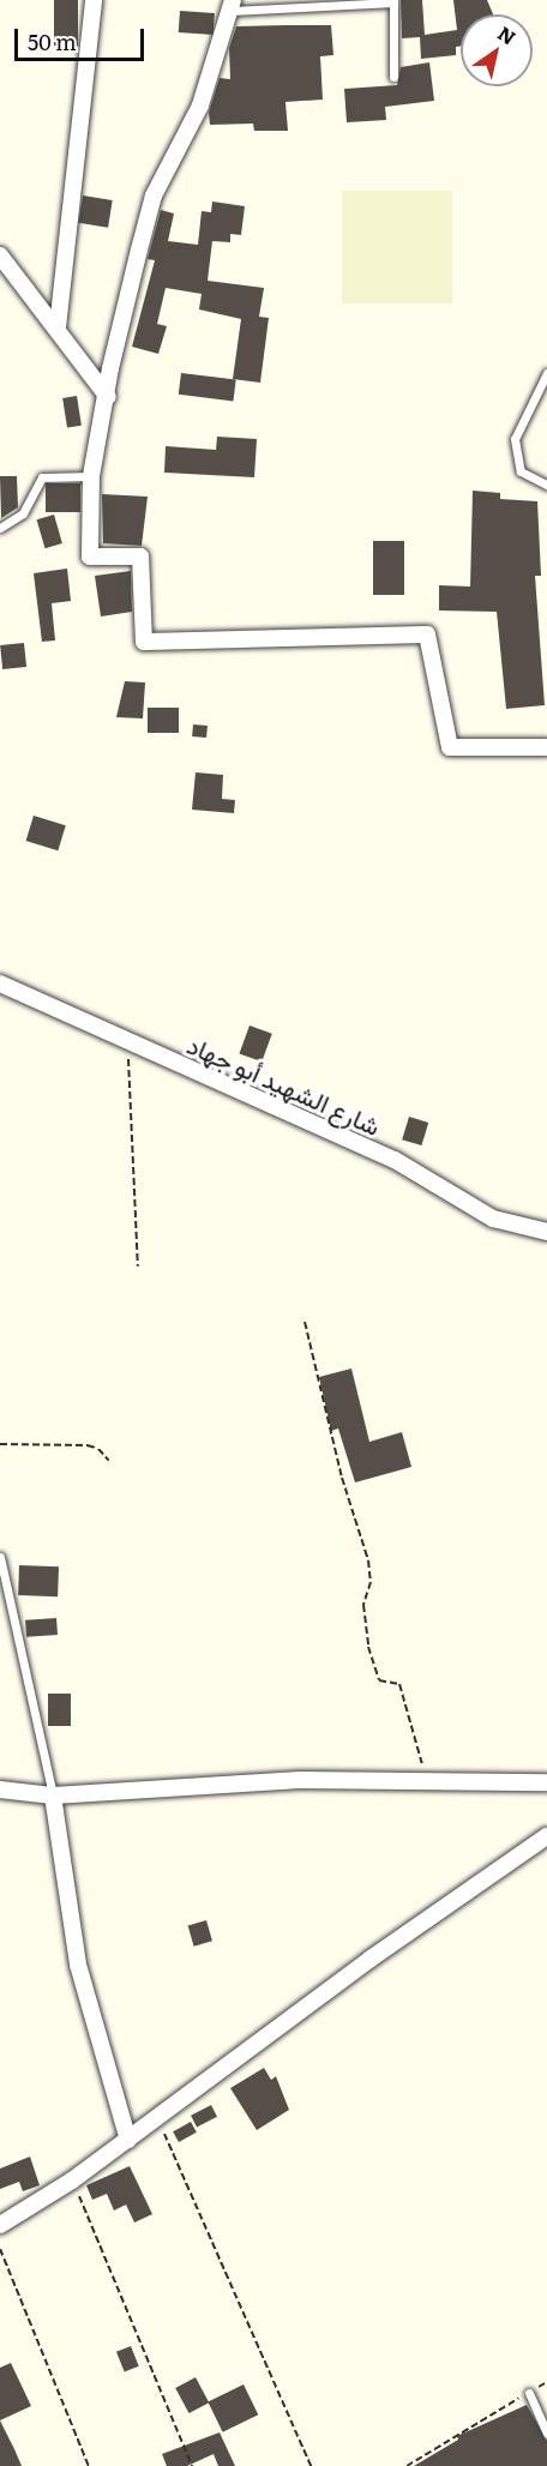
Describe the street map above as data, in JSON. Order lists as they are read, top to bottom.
{
  "streets": {
    "street": ["شارع الشهيد أبو جهاد"]
  },
  "scale_bar": "50 m",
  "north": "top right"
}
